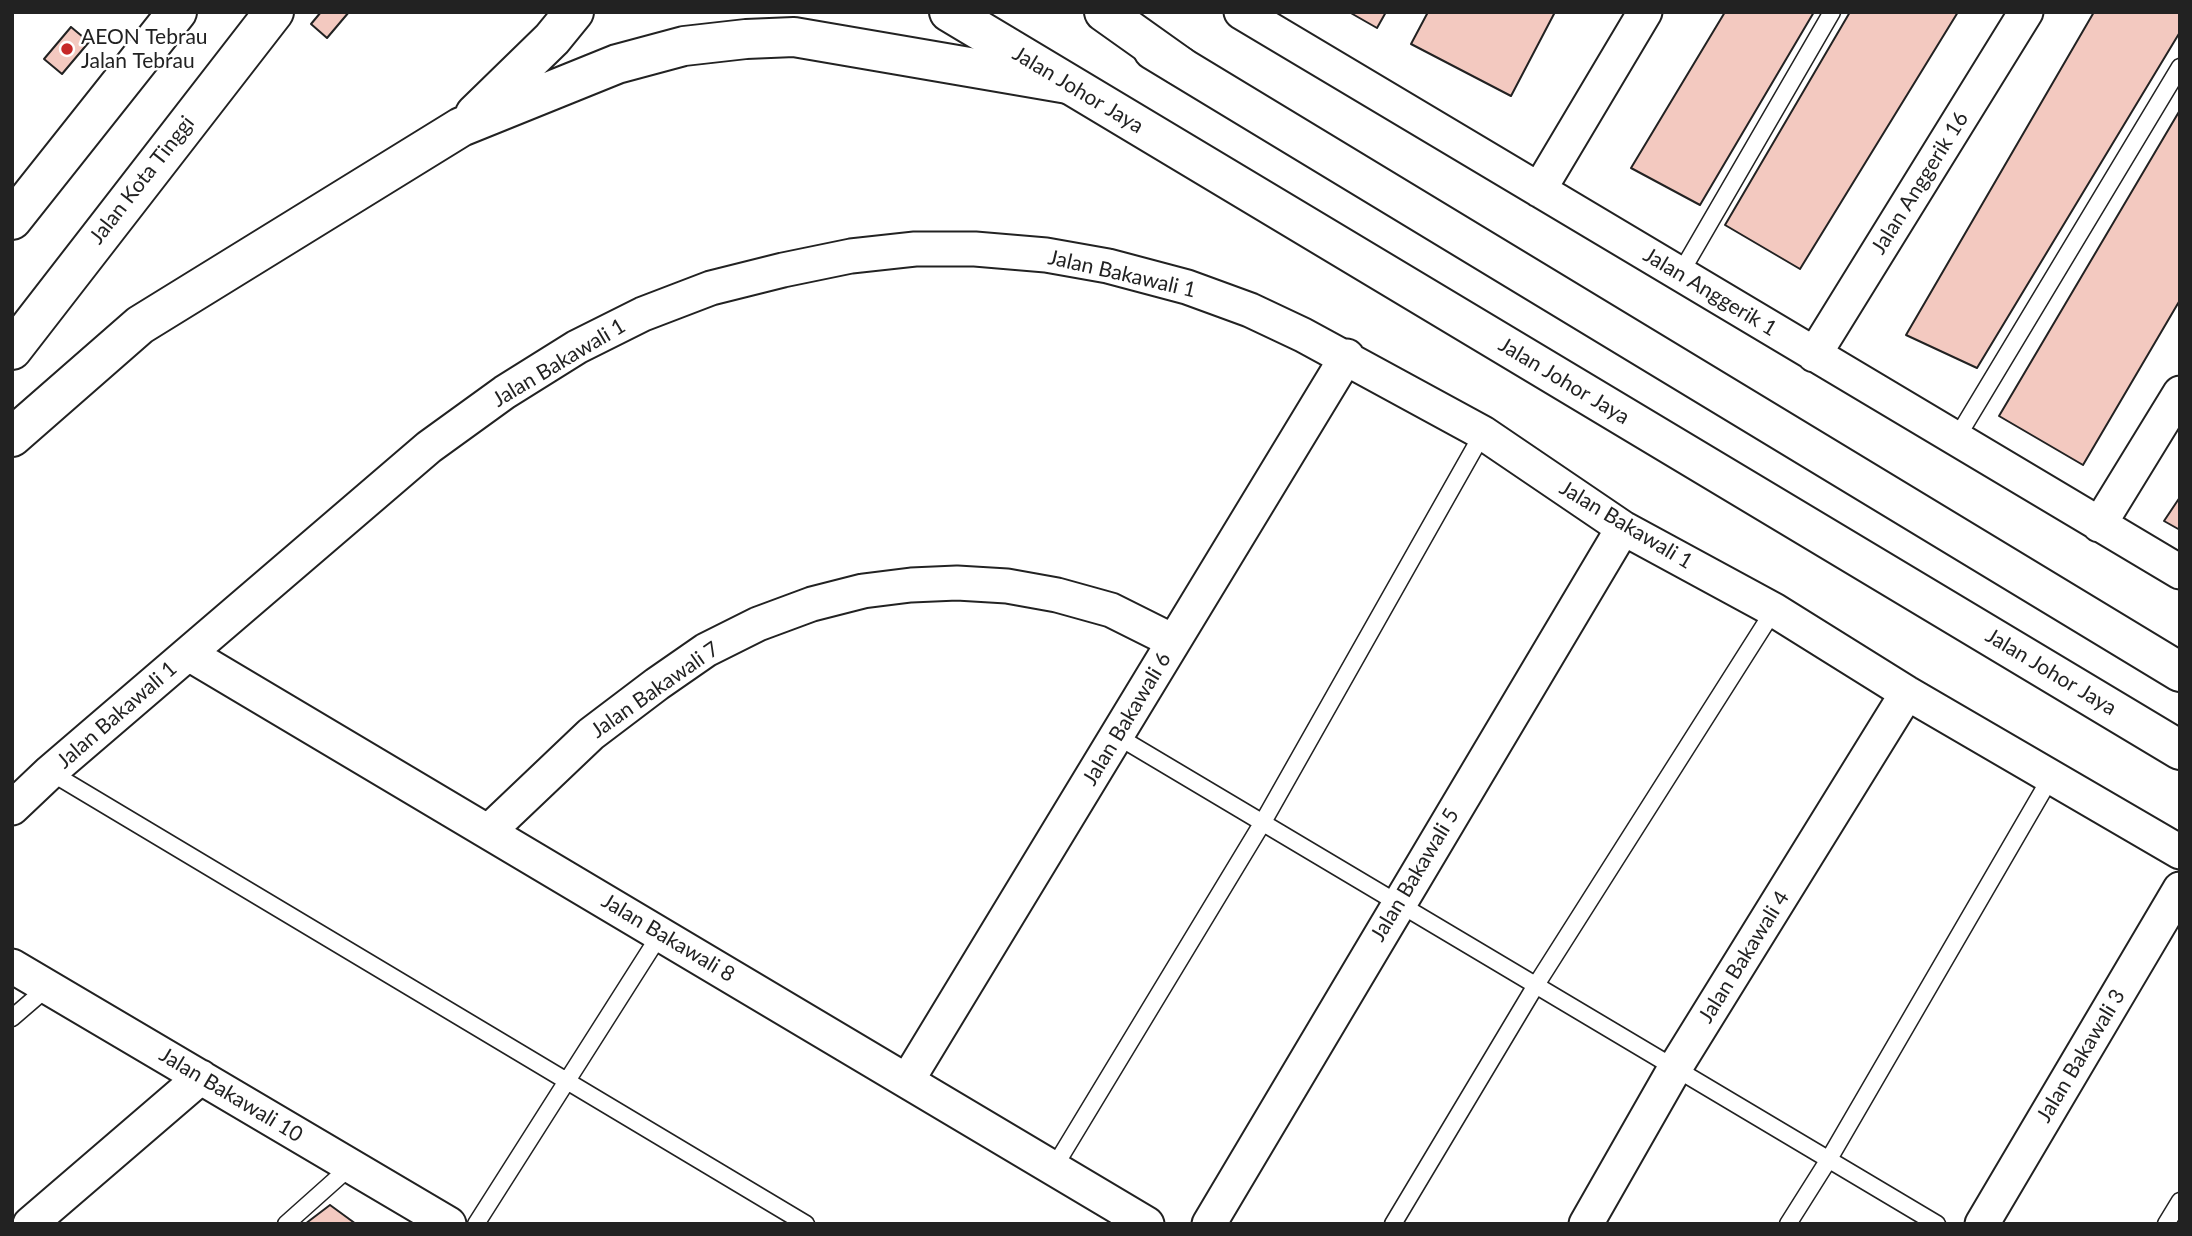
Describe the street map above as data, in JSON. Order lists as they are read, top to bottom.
{
  "streets": {
    "main road": ["Jalan Johor Jaya", "Jalan Kota Tinggi"],
    "street": [
      "Jalan Anggerik 16",
      "Jalan Bakawali 1",
      "Jalan Anggerik 1",
      "Jalan Bakawali 7",
      "Jalan Bakawali 6",
      "Jalan Bakawali 5",
      "Jalan Bakawali 8",
      "Jalan Bakawali 4",
      "Jalan Bakawali 3",
      "Jalan Bakawali 10"
    ]
  },
  "crossings": [
    ["Jalan Anggerik 16", "Jalan Anggerik 1"],
    ["Jalan Bakawali 1", "Jalan Bakawali 6"],
    ["Jalan Bakawali 1", "Jalan Bakawali 5"],
    ["Jalan Bakawali 1", "Jalan Bakawali 8"],
    ["Jalan Bakawali 1", "Jalan Bakawali 4"],
    ["Jalan Bakawali 7", "Jalan Bakawali 6"],
    ["Jalan Bakawali 7", "Jalan Bakawali 8"],
    ["Jalan Bakawali 6", "Jalan Bakawali 8"]
  ],
  "places": ["AEON Tebrau Jalan Tebrau"]
}
